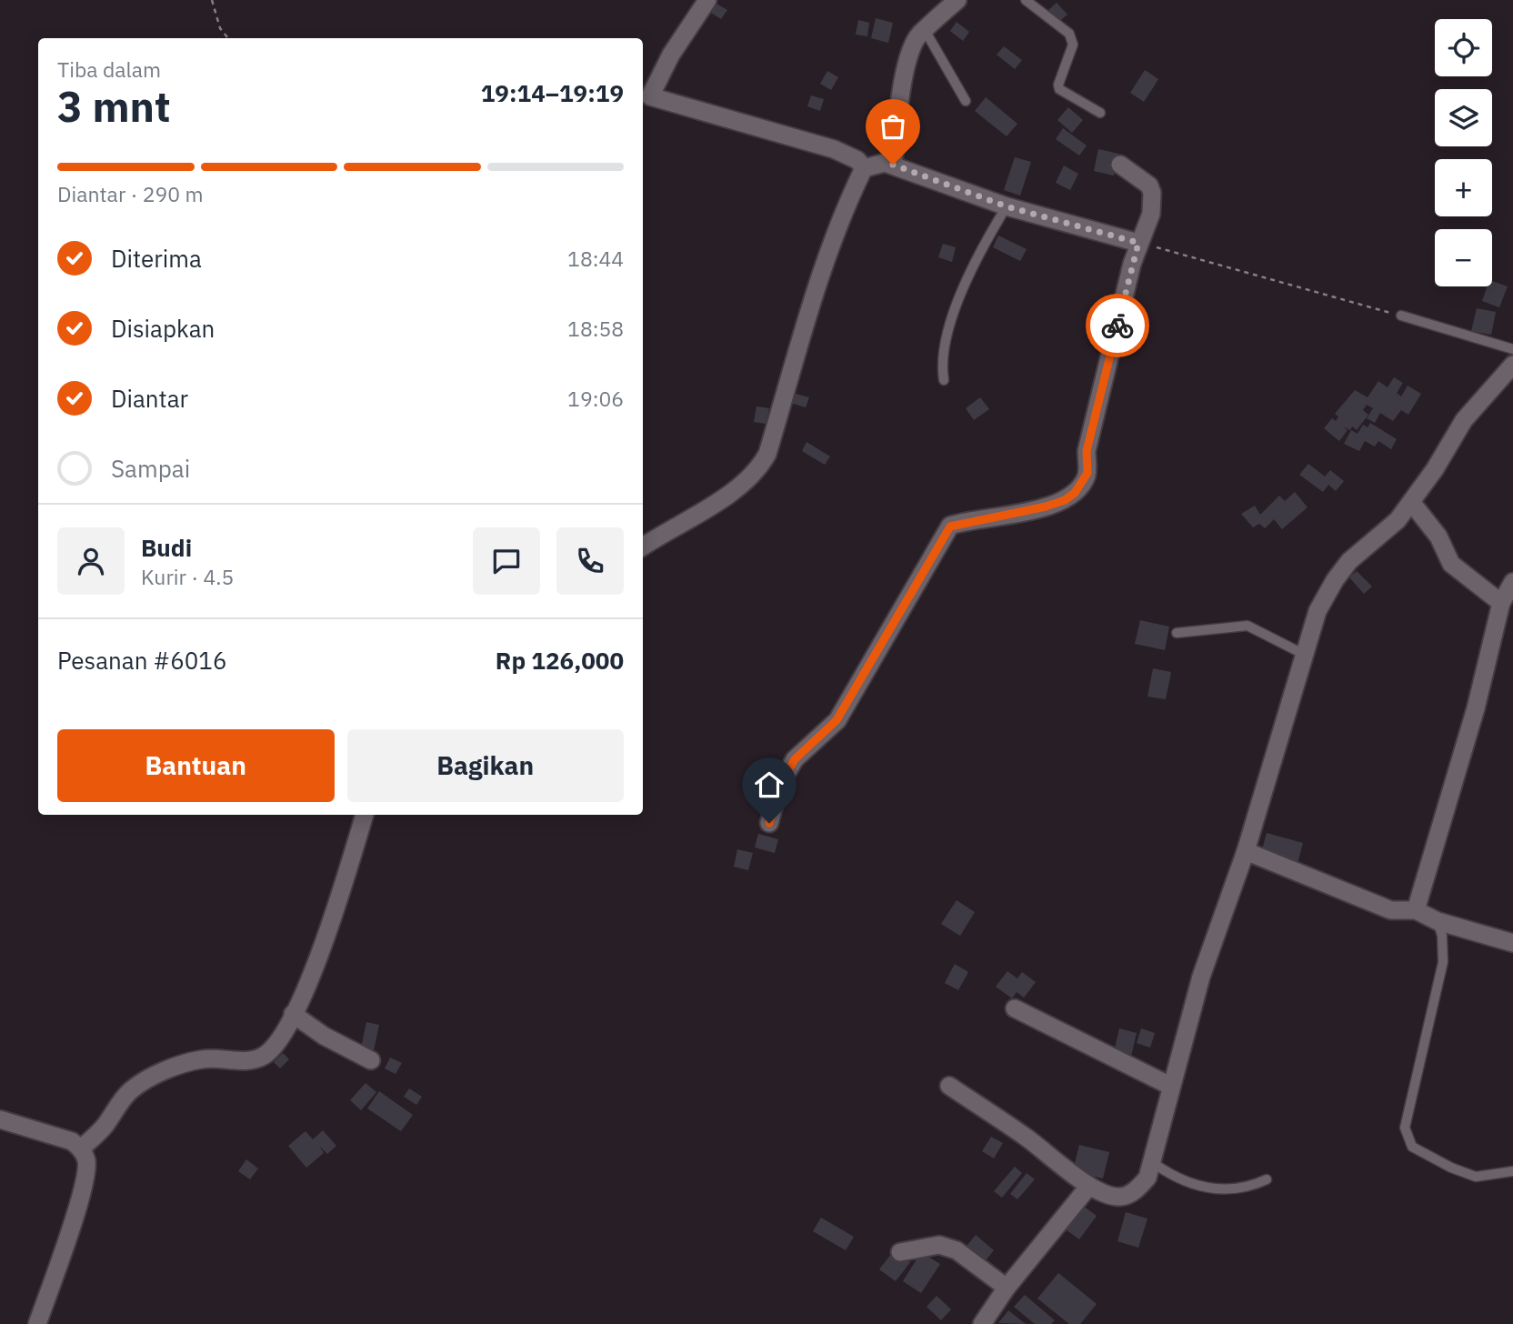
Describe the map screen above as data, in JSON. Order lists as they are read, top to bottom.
{
  "page": {
    "map_buttons": ["+", "−"],
    "heading": ["3 mnt", "Tiba dalam", "19:14–19:19"],
    "panel": [
      "Budi",
      "Kurir · 4.5",
      "Pesanan #6016",
      "Rp 126,000"
    ],
    "bar": "Diantar · 290 m",
    "list": [
      ["Diterima", "18:44"],
      ["Disiapkan", "18:58"],
      ["Diantar", "19:06"],
      "Sampai"
    ],
    "buttons": ["Bantuan", "Bagikan"]
  }
}
